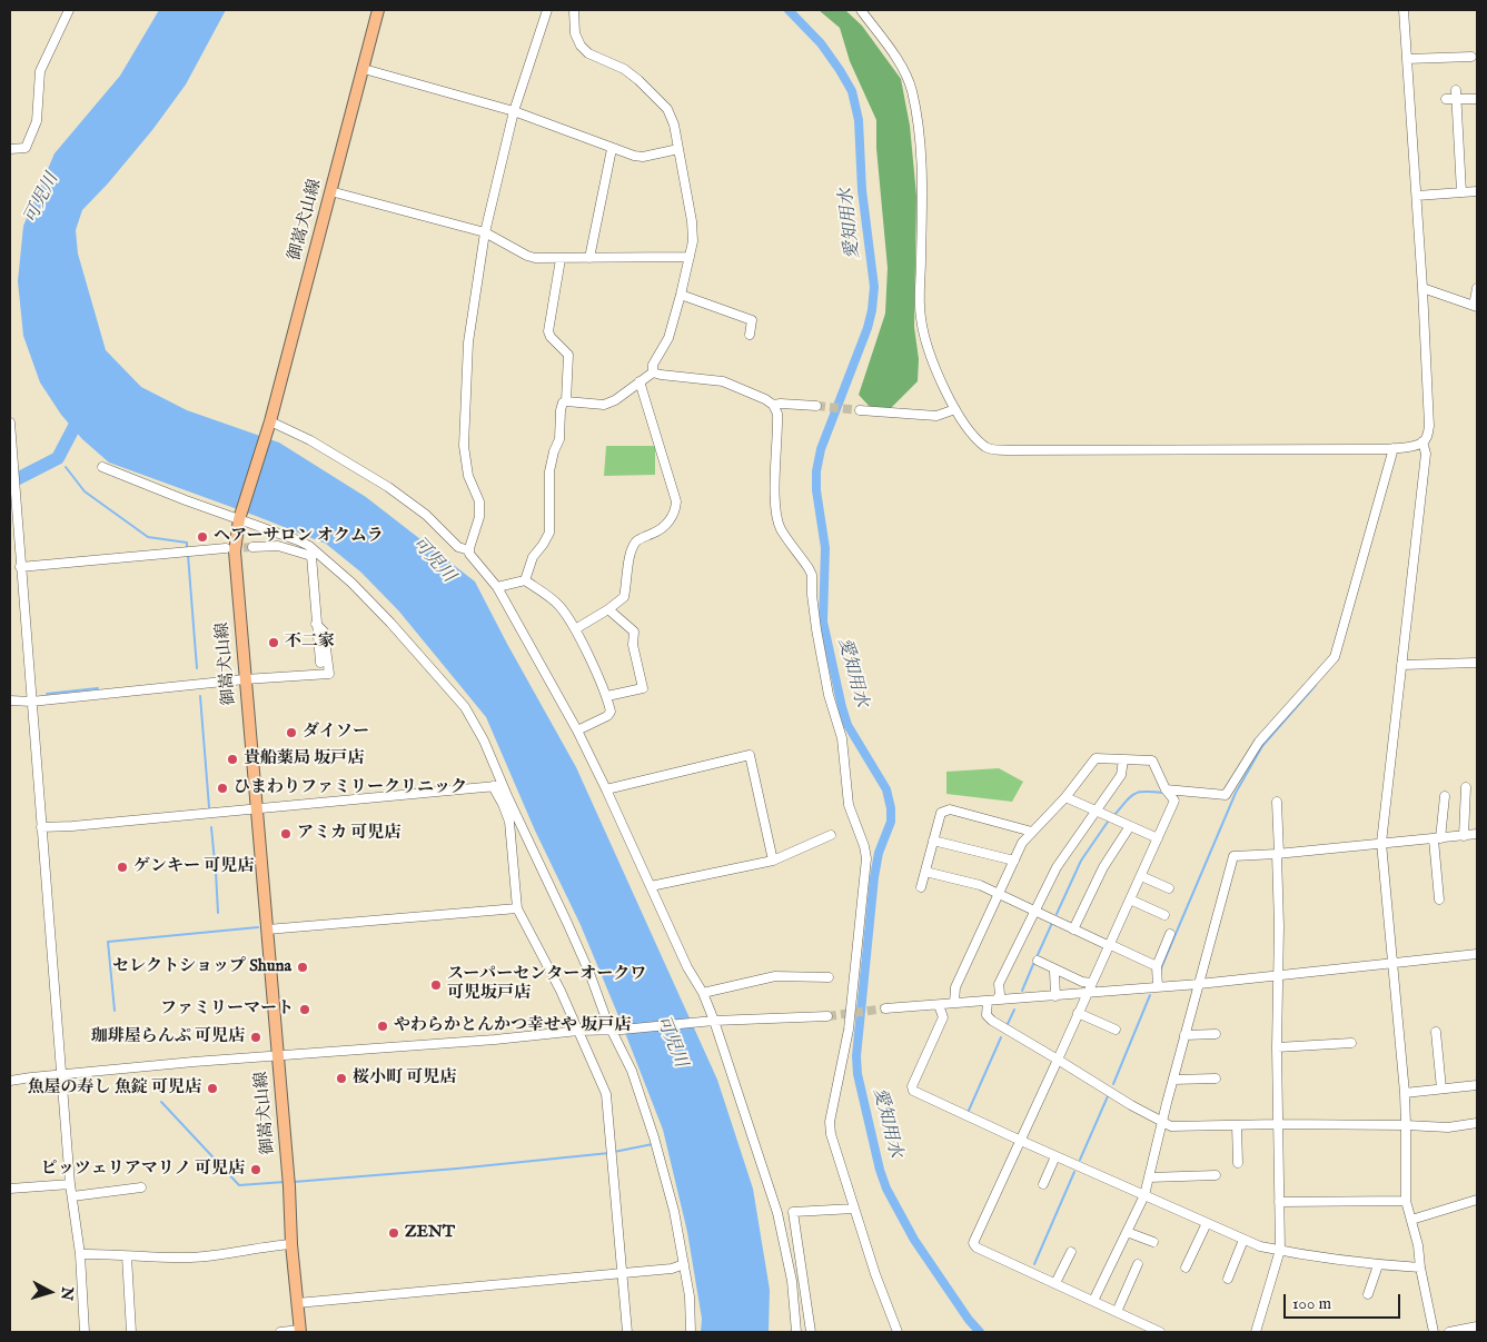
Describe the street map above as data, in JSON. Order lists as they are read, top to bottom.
{
  "streets": {
    "main road": ["御嵩犬山線"]
  },
  "water": ["可児川", "愛知用水"],
  "places": [
    "ヘアーサロン オクムラ",
    "不二家",
    "ダイソー",
    "貴船薬局 坂戸店",
    "ひまわりファミリークリニック",
    "アミカ 可児店",
    "ゲンキー 可児店",
    "セレクトショップ Shuna",
    "スーパーセンターオークワ 可児坂戸店",
    "ファミリーマート",
    "やわらかとんかつ幸せや 坂戸店",
    "珈琲屋らんぷ 可児店",
    "桜小町 可児店",
    "魚屋の寿し 魚錠 可児店",
    "ピッツェリアマリノ 可児店",
    "ZENT"
  ],
  "scale_bar": "100 m",
  "north": "right"
}
